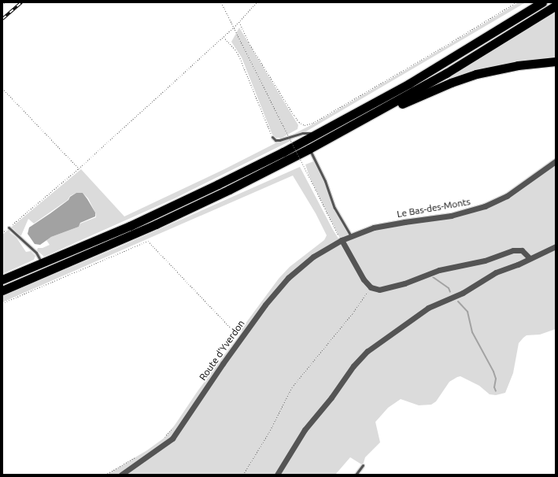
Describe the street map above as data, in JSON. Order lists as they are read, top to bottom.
{
  "streets": {
    "street": ["Le Bas-des-Monts", "Route d'Yverdon"]
  },
  "crossings": [
    ["Le Bas-des-Monts", "Route d'Yverdon"]
  ]
}
